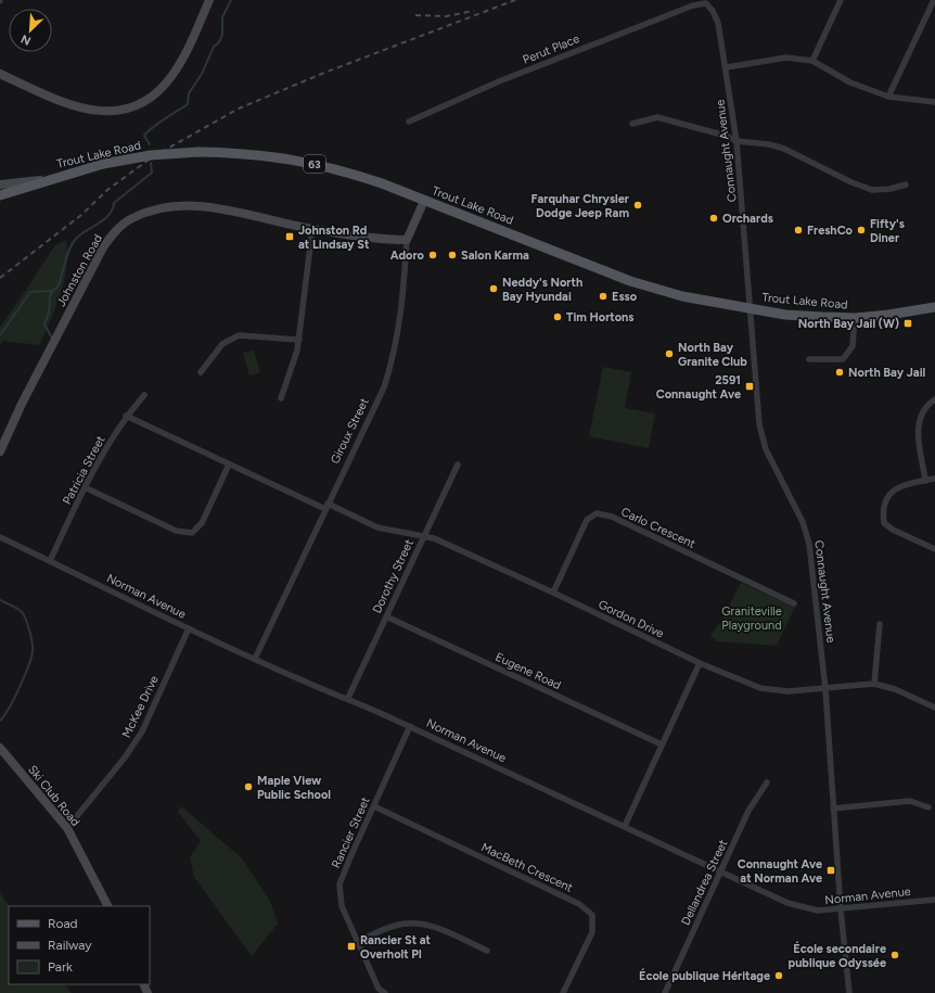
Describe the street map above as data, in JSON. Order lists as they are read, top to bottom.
{
  "streets": {
    "main road": ["Trout Lake Road", "63"],
    "street": [
      "Perut Place",
      "Connaught Avenue",
      "Johnston Road",
      "Giroux Street",
      "Patricia Street",
      "Carlo Crescent",
      "Dorothy Street",
      "Norman Avenue",
      "Gordon Drive",
      "Eugene Road",
      "McKee Drive",
      "Ski Club Road",
      "Rancier Street",
      "MacBeth Crescent",
      "Dellandrea Street"
    ]
  },
  "crossings": [
    ["Perut Place", "Connaught Avenue"],
    ["Connaught Avenue", "Trout Lake Road"],
    ["Connaught Avenue", "Norman Avenue"],
    ["Connaught Avenue", "Gordon Drive"],
    ["Trout Lake Road", "Giroux Street"],
    ["Johnston Road", "Giroux Street"],
    ["Giroux Street", "Norman Avenue"],
    ["Giroux Street", "Gordon Drive"],
    ["Patricia Street", "Norman Avenue"],
    ["Patricia Street", "Gordon Drive"],
    ["Carlo Crescent", "Gordon Drive"],
    ["Dorothy Street", "Norman Avenue"],
    ["Dorothy Street", "Gordon Drive"],
    ["Dorothy Street", "Eugene Road"],
    ["Norman Avenue", "McKee Drive"],
    ["Norman Avenue", "Rancier Street"],
    ["Norman Avenue", "Dellandrea Street"],
    ["McKee Drive", "Ski Club Road"],
    ["Rancier Street", "MacBeth Crescent"]
  ],
  "parks": ["Graniteville Playground"],
  "places": {
    "other": [
      "Farquhar Chrysler Dodge Jeep Ram",
      "Orchards",
      "FreshCo",
      "Fifty's Diner",
      "Adoro",
      "Salon Karma",
      "Neddy's North Bay Hyundai",
      "Esso",
      "Tim Hortons",
      "North Bay Granite Club",
      "North Bay Jail",
      "Maple View Public School",
      "École secondaire publique Odyssée",
      "École publique Héritage"
    ],
    "transit": [
      "Johnston Rd at Lindsay St",
      "North Bay Jail (W)",
      "2591 Connaught Ave",
      "Connaught Ave at Norman Ave",
      "Rancier St at Overholt Pl"
    ]
  },
  "legend": ["Road", "Railway", "Park"],
  "north": "bottom left"
}
